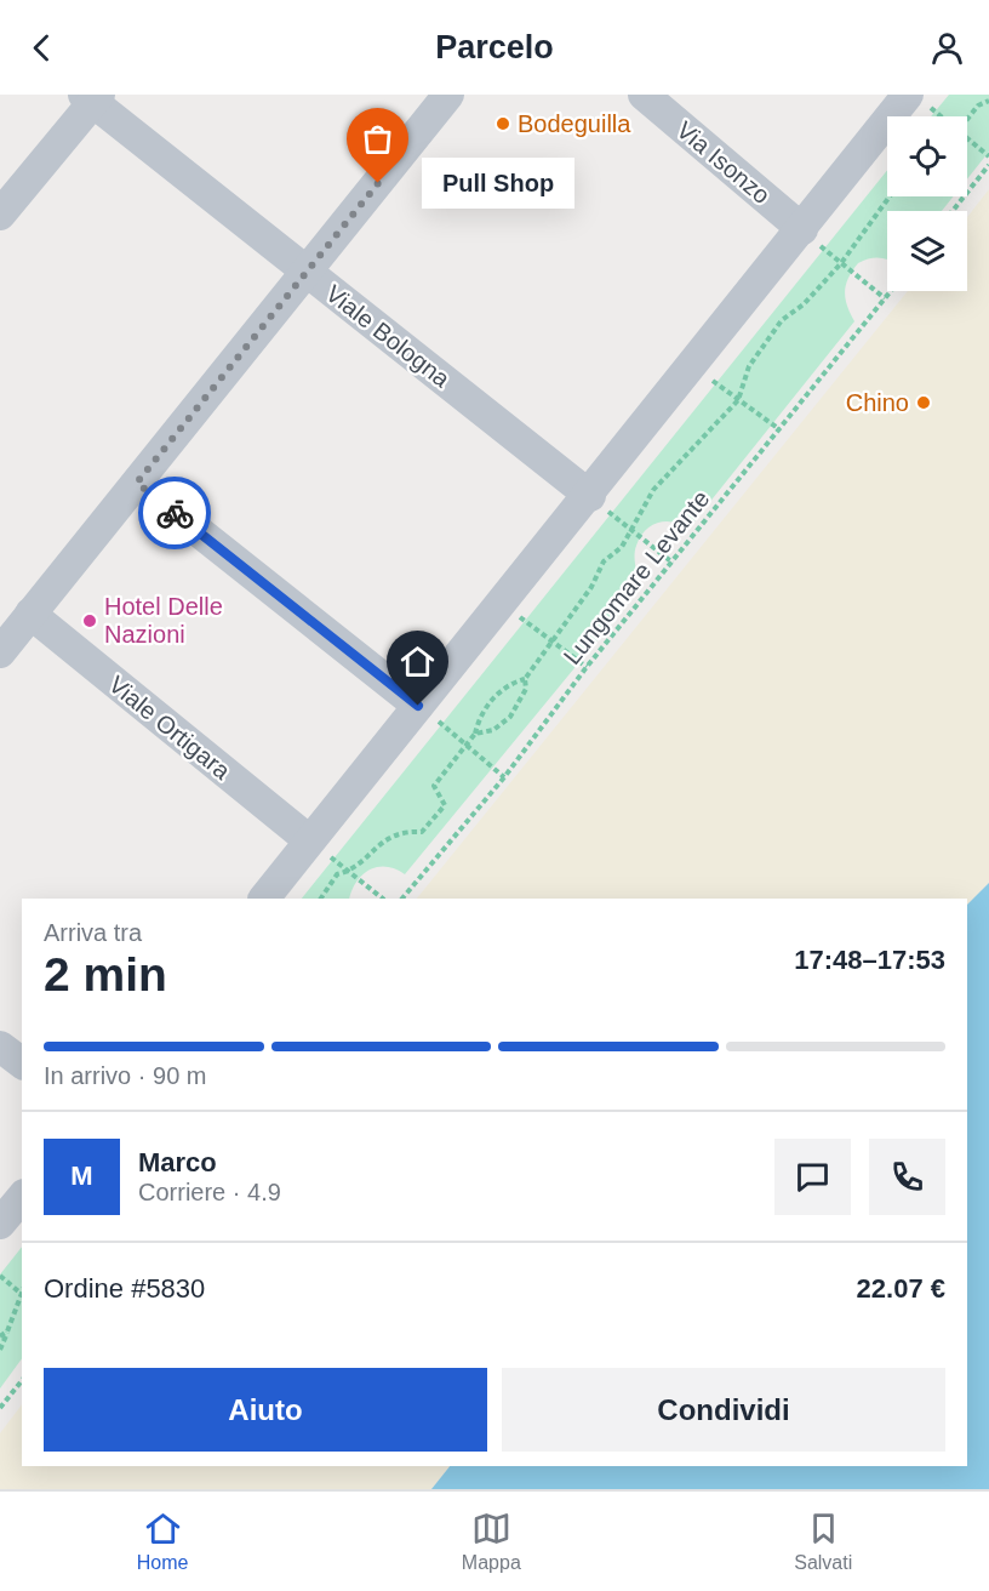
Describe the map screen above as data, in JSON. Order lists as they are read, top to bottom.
{
  "streets": {
    "street": ["Via Isonzo", "Viale Bologna", "Viale Ortigara"],
    "path": ["Lungomare Levante"]
  },
  "places": [
    "Bodeguilla",
    "Pull Shop",
    "Chino",
    "Hotel Delle Nazioni"
  ],
  "page": {
    "header": "Parcelo",
    "bubble": "Pull Shop",
    "heading": ["2 min", "Arriva tra", "17:48–17:53"],
    "panel": [
      "Marco",
      "Corriere · 4.9",
      "Ordine #5830",
      "22.07 €"
    ],
    "bar": "In arrivo · 90 m",
    "round": "M",
    "buttons": ["Aiuto", "Condividi"],
    "tabs": ["Home", "Mappa", "Salvati"]
  }
}
